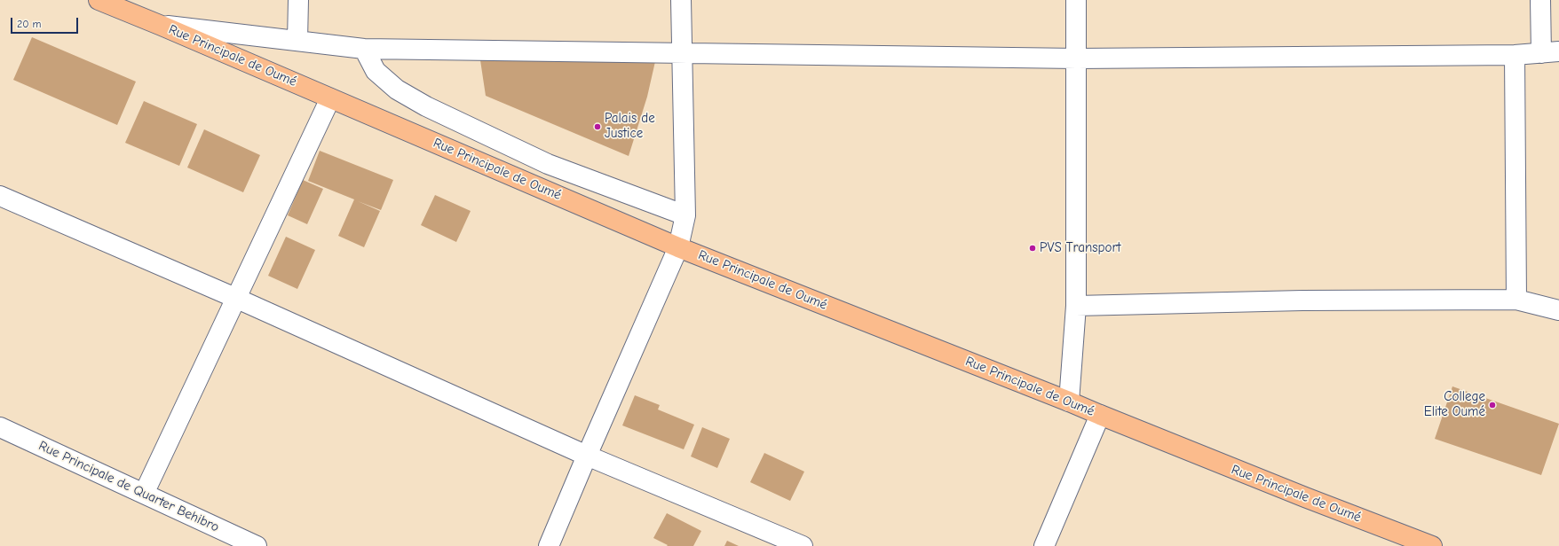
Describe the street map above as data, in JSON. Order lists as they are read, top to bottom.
{
  "streets": {
    "main road": ["Rue Principale de Oumé"],
    "street": ["Rue Principale de Quarter Behibro"]
  },
  "places": ["Palais de Justice", "PVS Transport", "College Elite Oumé"],
  "scale_bar": "20 m"
}
